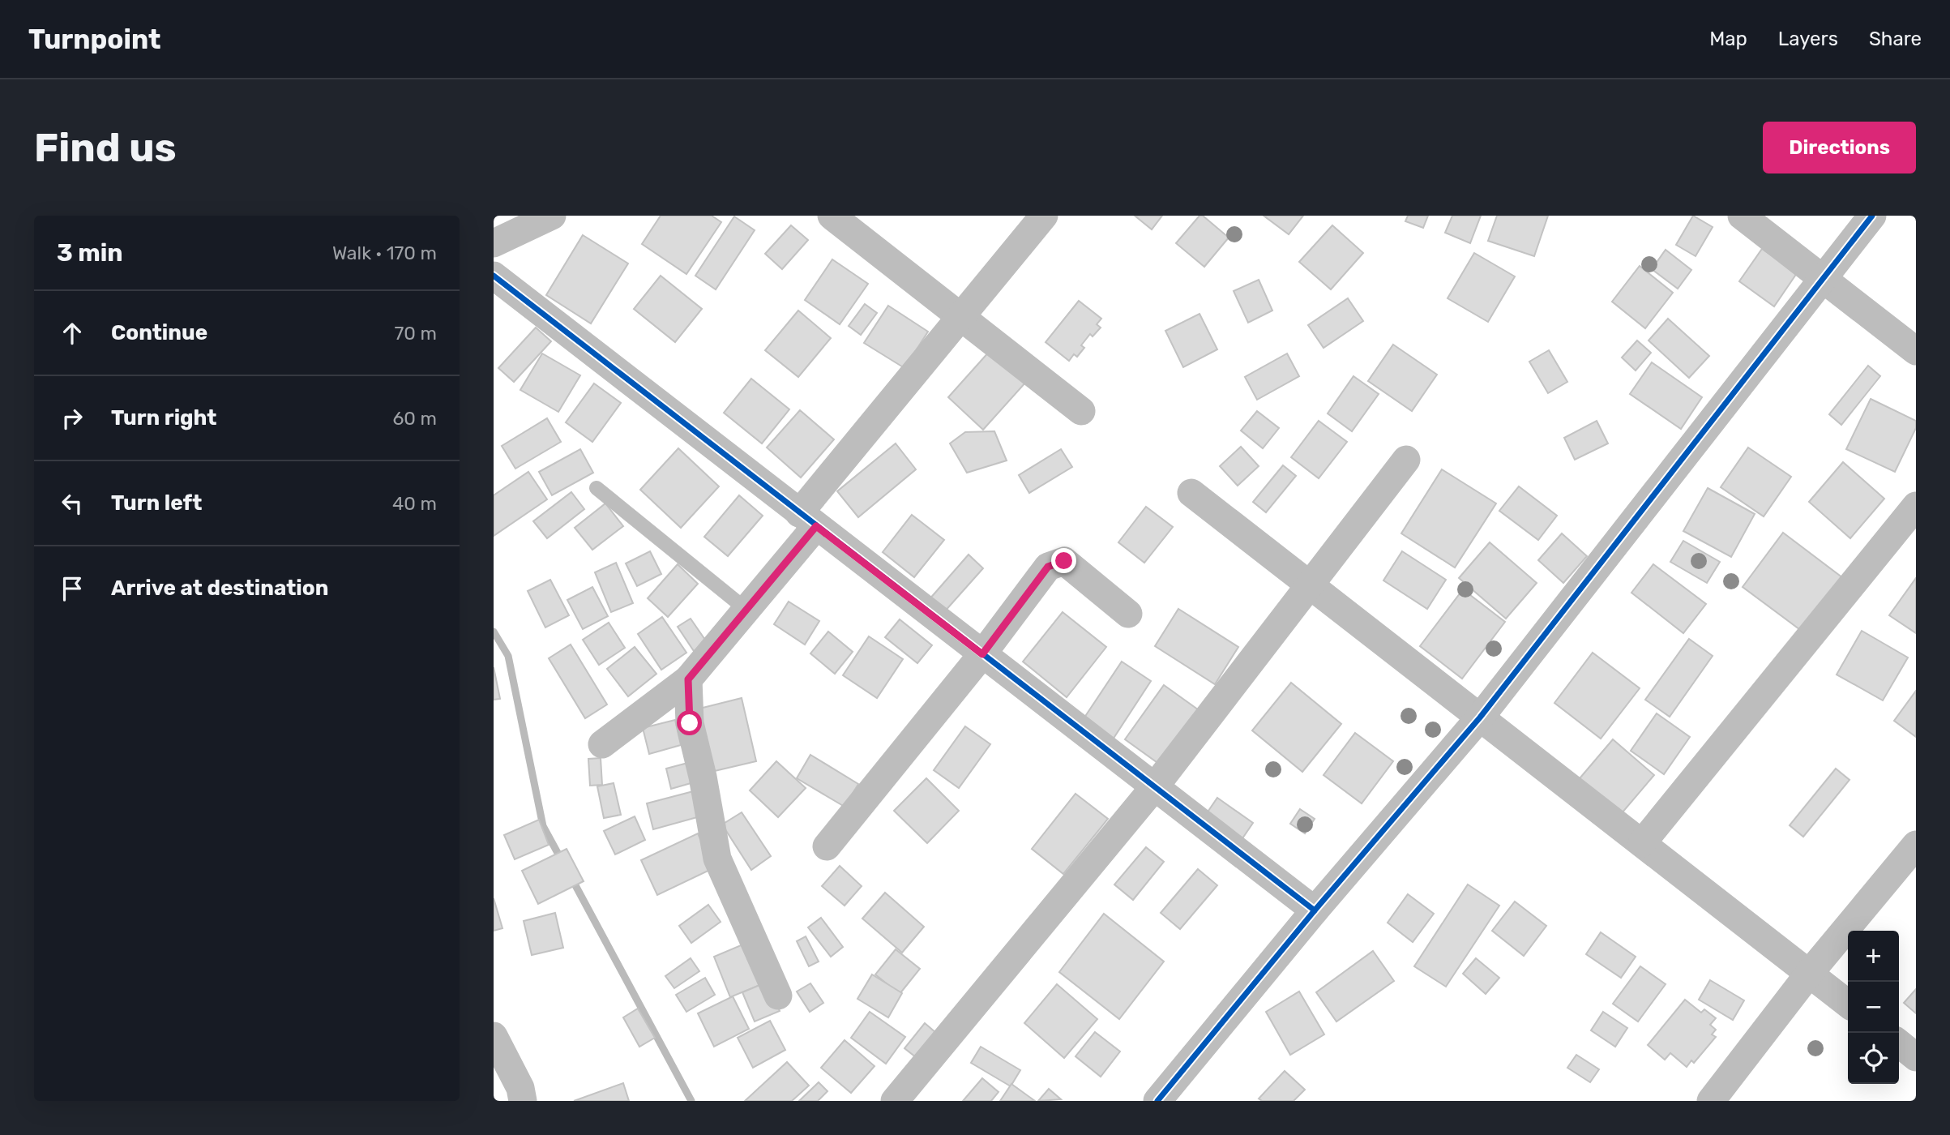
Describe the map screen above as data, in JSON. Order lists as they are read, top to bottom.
{
  "page": {
    "header": "Turnpoint",
    "nav": ["Map", "Layers", "Share"],
    "buttons": "Directions",
    "title": "Find us",
    "heading": ["3 min", "Walk · 170 m"],
    "list": [
      ["Continue", "70 m"],
      ["Turn right", "60 m"],
      ["Turn left", "40 m"],
      "Arrive at destination"
    ],
    "map_buttons": ["+", "−"]
  }
}
